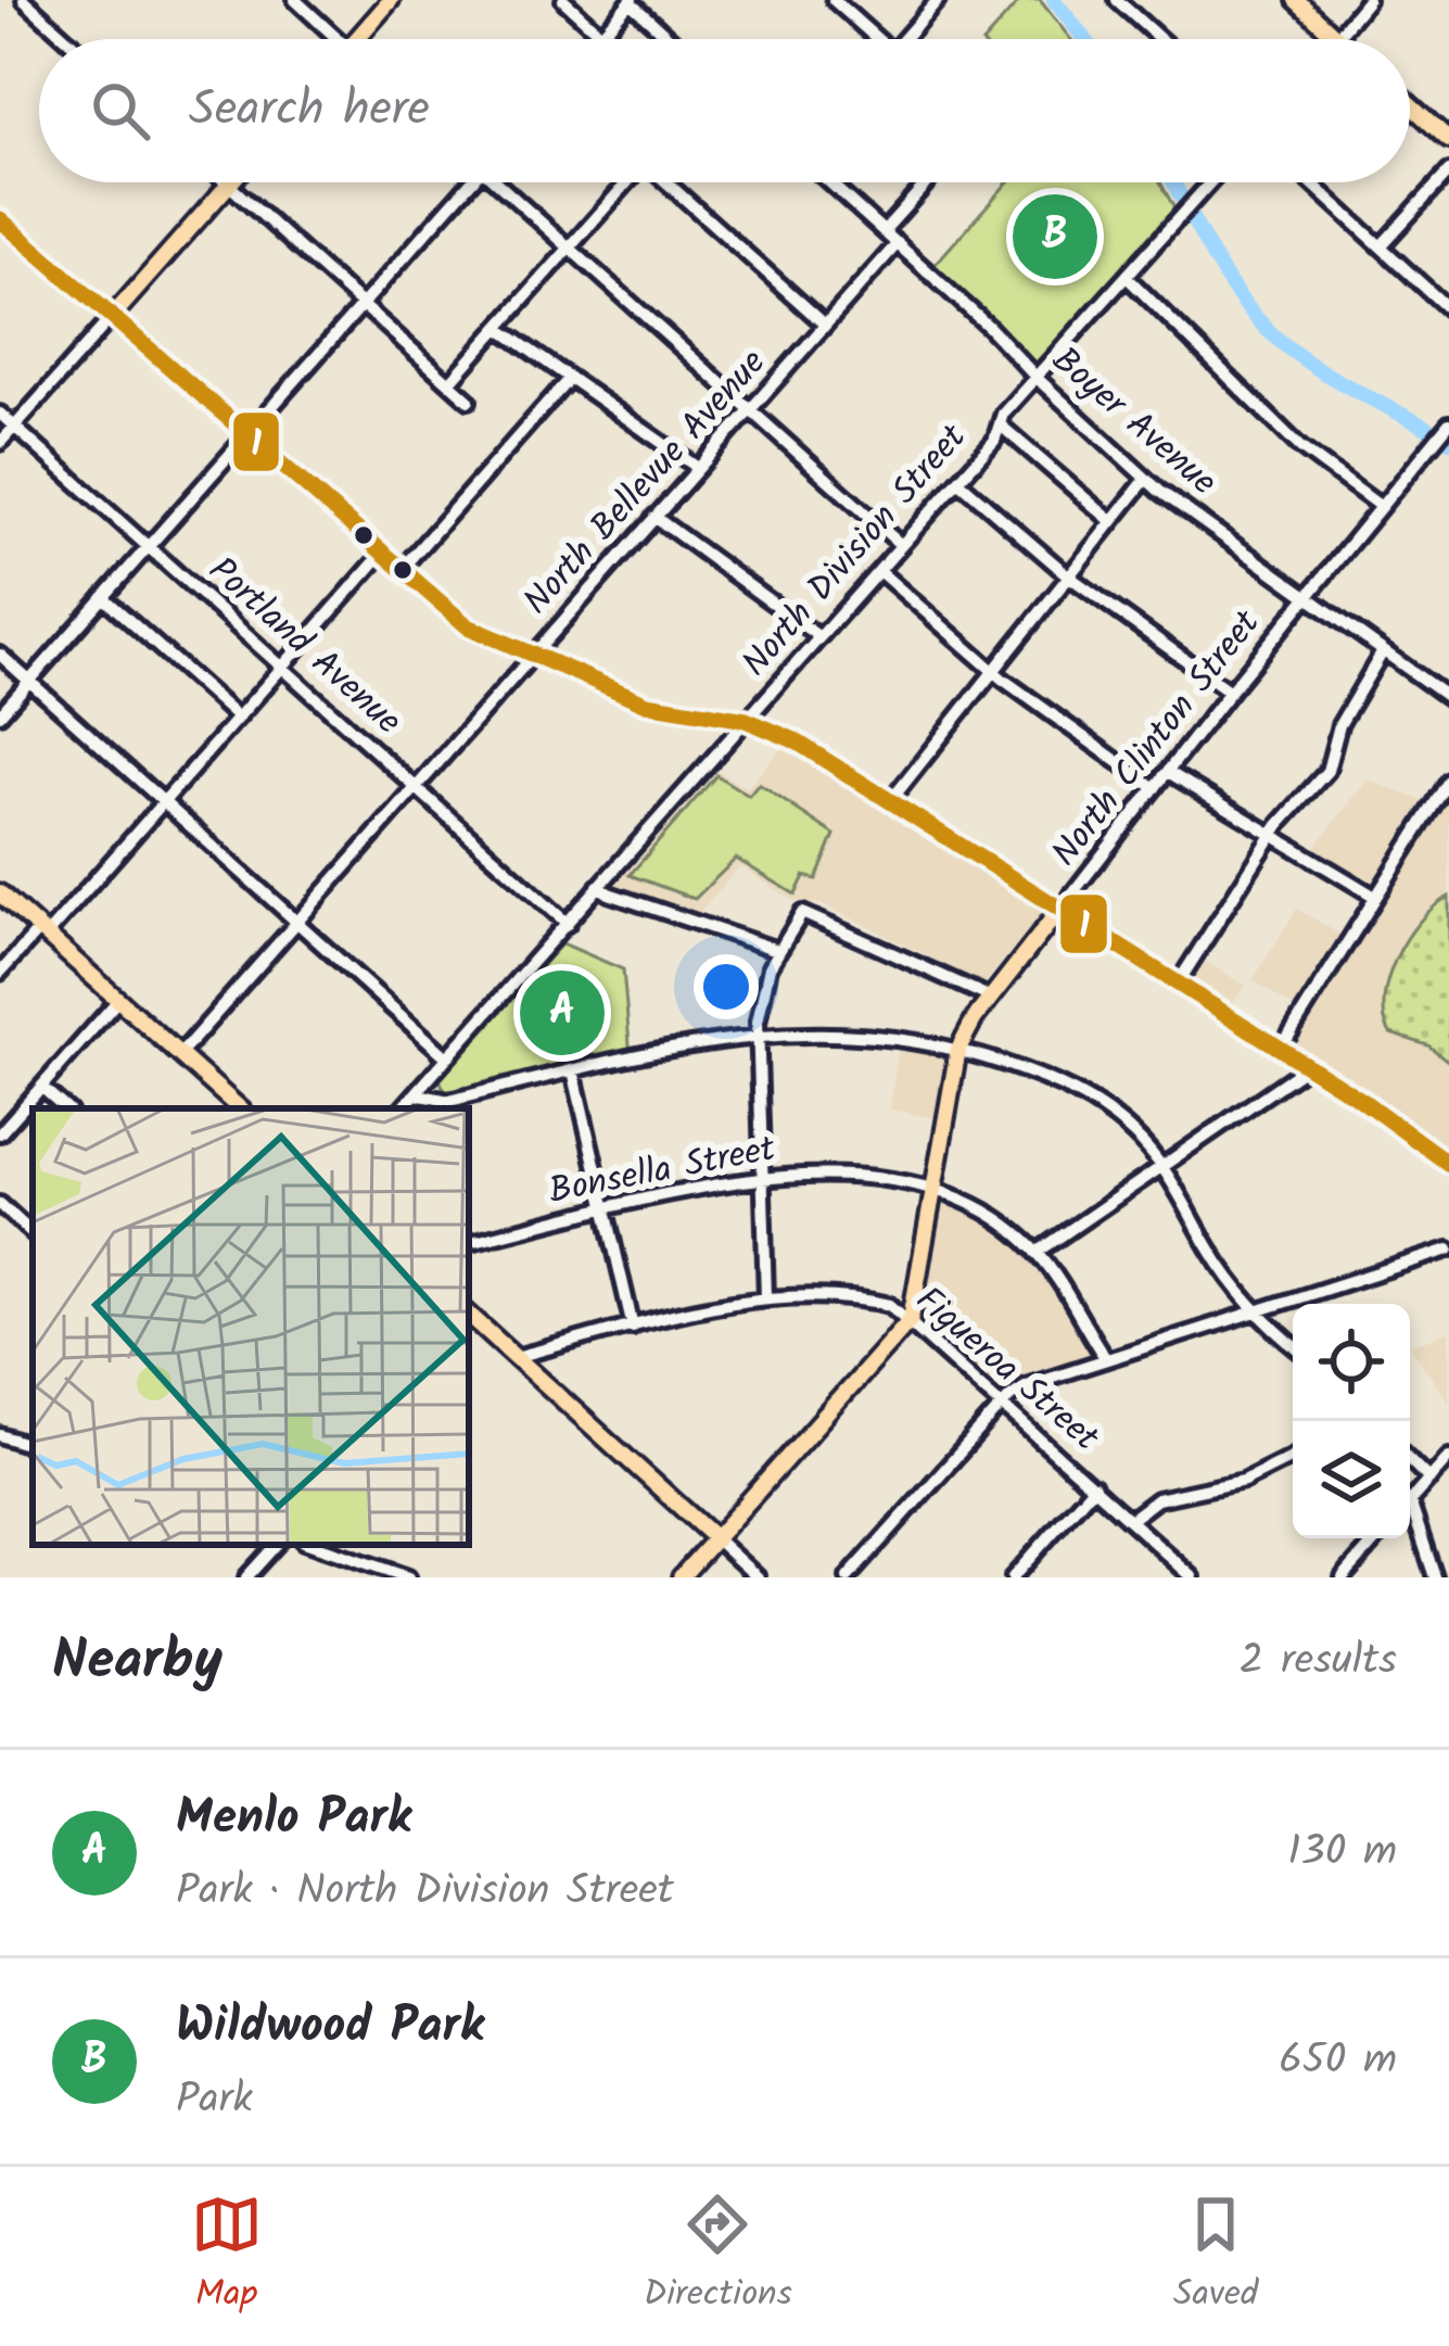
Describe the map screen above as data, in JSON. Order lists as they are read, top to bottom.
{
  "streets": {
    "main road": ["North Clinton Street"],
    "street": [
      "Boyer Avenue",
      "North Bellevue Avenue",
      "North Division Street",
      "Portland Avenue",
      "Bonsella Street",
      "Figueroa Street"
    ]
  },
  "crossings": [
    ["Boyer Avenue", "North Bellevue Avenue"],
    ["Boyer Avenue", "North Division Street"],
    ["Boyer Avenue", "North Clinton Street"],
    ["North Bellevue Avenue", "Portland Avenue"],
    ["North Division Street", "Portland Avenue"],
    ["North Clinton Street", "Bonsella Street"],
    ["North Clinton Street", "Figueroa Street"]
  ],
  "lines": ["transit line 1"],
  "page": {
    "search": "Search here",
    "pins": ["B", "A"],
    "heading": ["Nearby", "2 results"],
    "list": [
      {
        "mark": "A",
        "name": "Menlo Park",
        "note": "Park · North Division Street",
        "value": "130 m"
      },
      {
        "mark": "B",
        "name": "Wildwood Park",
        "note": "Park",
        "value": "650 m"
      }
    ],
    "nav": ["Map", "Directions", "Saved"]
  }
}
